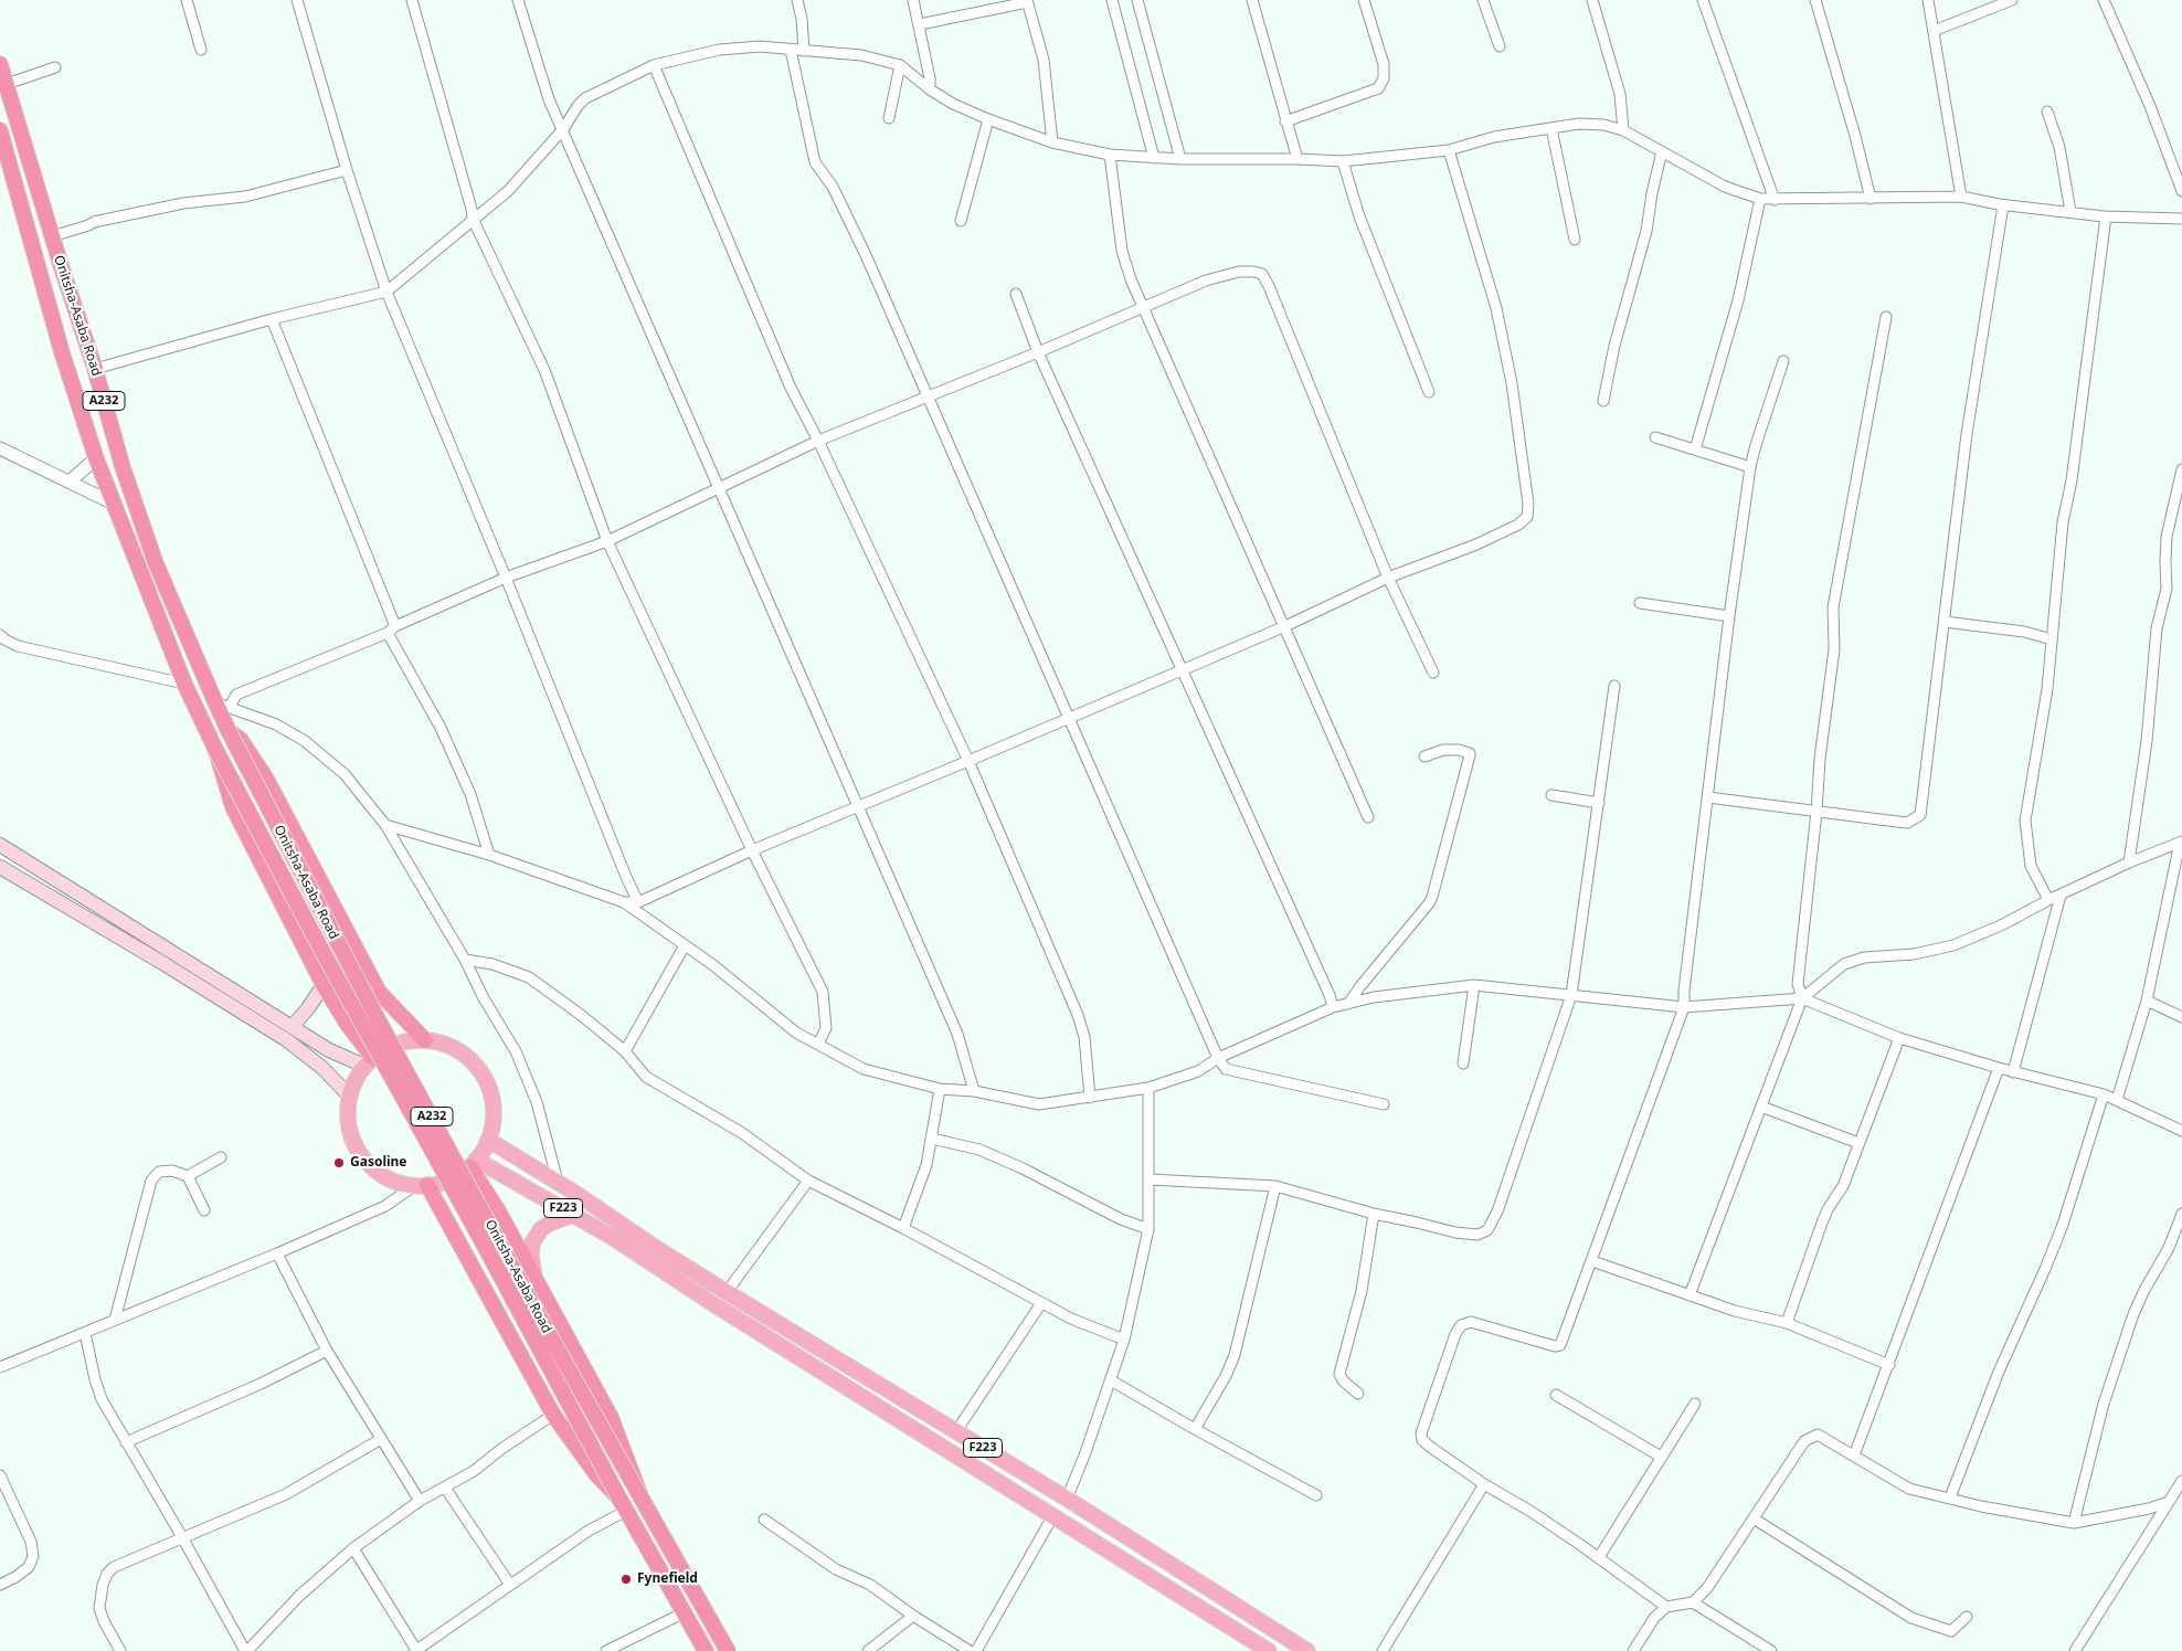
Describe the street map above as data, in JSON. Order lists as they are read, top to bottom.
{
  "streets": {
    "highway": ["Onitsha-Asaba Road", "A232"],
    "main road": ["F223"]
  },
  "places": ["Gasoline", "Fynefield"]
}
